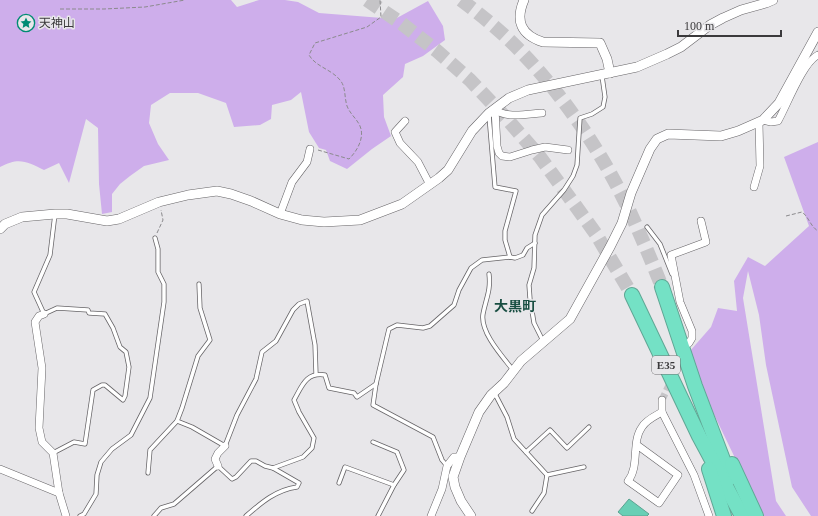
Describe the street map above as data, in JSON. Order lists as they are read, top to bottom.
{
  "streets": {
    "highway": ["E35"]
  },
  "districts": ["大黒町"],
  "places": {
    "place": ["天神山"]
  },
  "scale_bar": "100 m"
}
